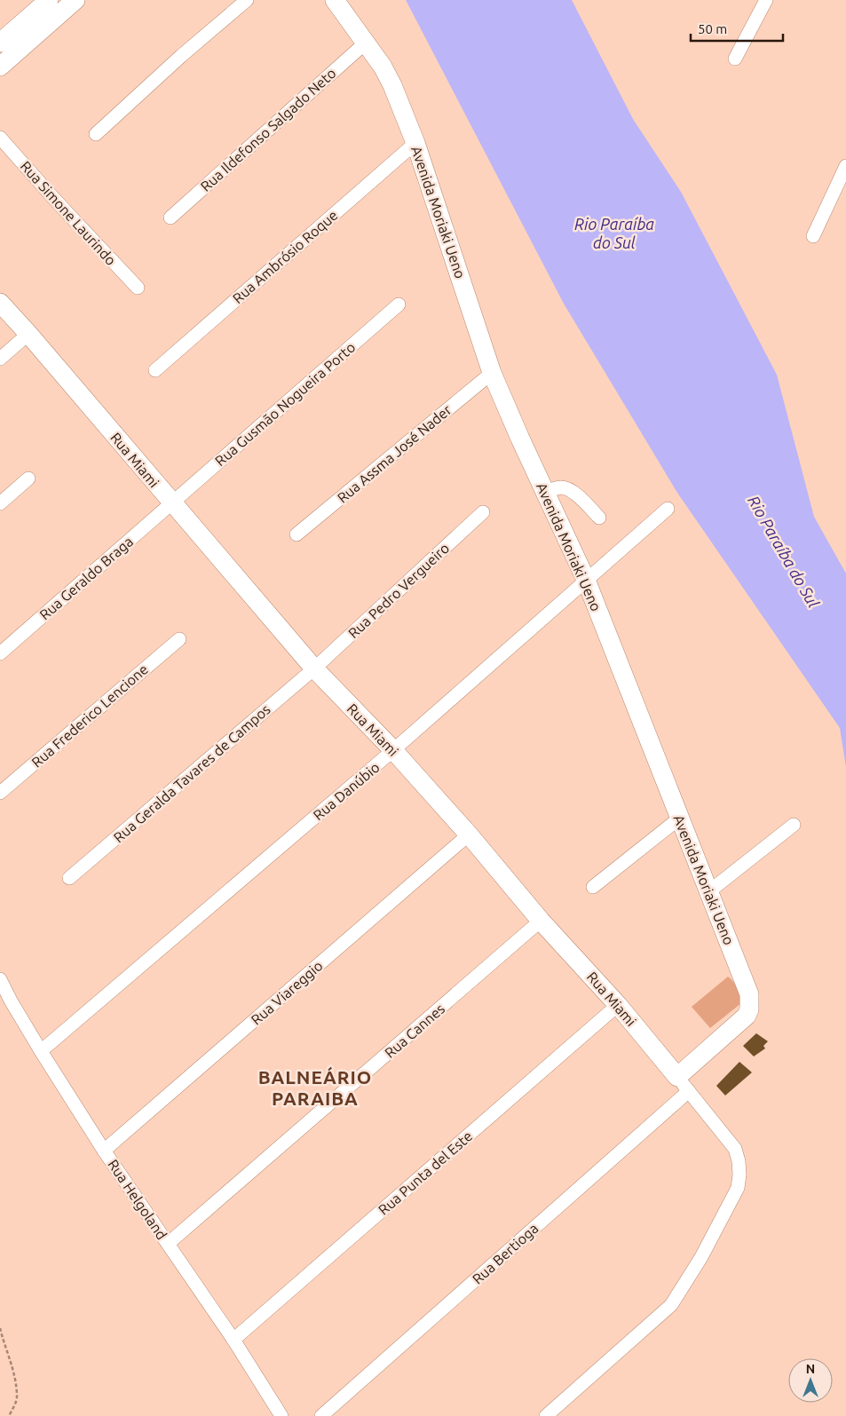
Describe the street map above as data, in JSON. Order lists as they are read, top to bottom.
{
  "streets": {
    "street": [
      "Rua Ildefonso Salgado Neto",
      "Avenida Moriaki Ueno",
      "Rua Simone Laurindo",
      "Rua Ambrósio Roque",
      "Rua Gusmão Nogueira Porto",
      "Rua Assma José Nader",
      "Rua Miami",
      "Rua Geraldo Braga",
      "Rua Pedro Vergueiro",
      "Rua Frederico Lencione",
      "Rua Geralda Tavares de Campos",
      "Rua Danúbio",
      "Rua Viareggio",
      "Rua Cannes",
      "Rua Punta del Este",
      "Rua Helgoland",
      "Rua Bertioga"
    ]
  },
  "crossings": [
    ["Rua Ildefonso Salgado Neto", "Avenida Moriaki Ueno"],
    ["Avenida Moriaki Ueno", "Rua Ambrósio Roque"],
    ["Avenida Moriaki Ueno", "Rua Assma José Nader"],
    ["Avenida Moriaki Ueno", "Rua Miami"],
    ["Avenida Moriaki Ueno", "Rua Danúbio"],
    ["Avenida Moriaki Ueno", "Rua Bertioga"],
    ["Rua Gusmão Nogueira Porto", "Rua Miami"],
    ["Rua Gusmão Nogueira Porto", "Rua Geraldo Braga"],
    ["Rua Miami", "Rua Geraldo Braga"],
    ["Rua Miami", "Rua Pedro Vergueiro"],
    ["Rua Miami", "Rua Geralda Tavares de Campos"],
    ["Rua Miami", "Rua Danúbio"],
    ["Rua Miami", "Rua Viareggio"],
    ["Rua Miami", "Rua Cannes"],
    ["Rua Miami", "Rua Punta del Este"],
    ["Rua Miami", "Rua Bertioga"],
    ["Rua Pedro Vergueiro", "Rua Geralda Tavares de Campos"],
    ["Rua Danúbio", "Rua Helgoland"],
    ["Rua Viareggio", "Rua Helgoland"],
    ["Rua Cannes", "Rua Helgoland"],
    ["Rua Punta del Este", "Rua Helgoland"]
  ],
  "districts": ["BALNEÁRIO PARAIBA"],
  "water": ["Rio Paraíba do Sul"],
  "scale_bar": "50 m",
  "north": "top"
}
